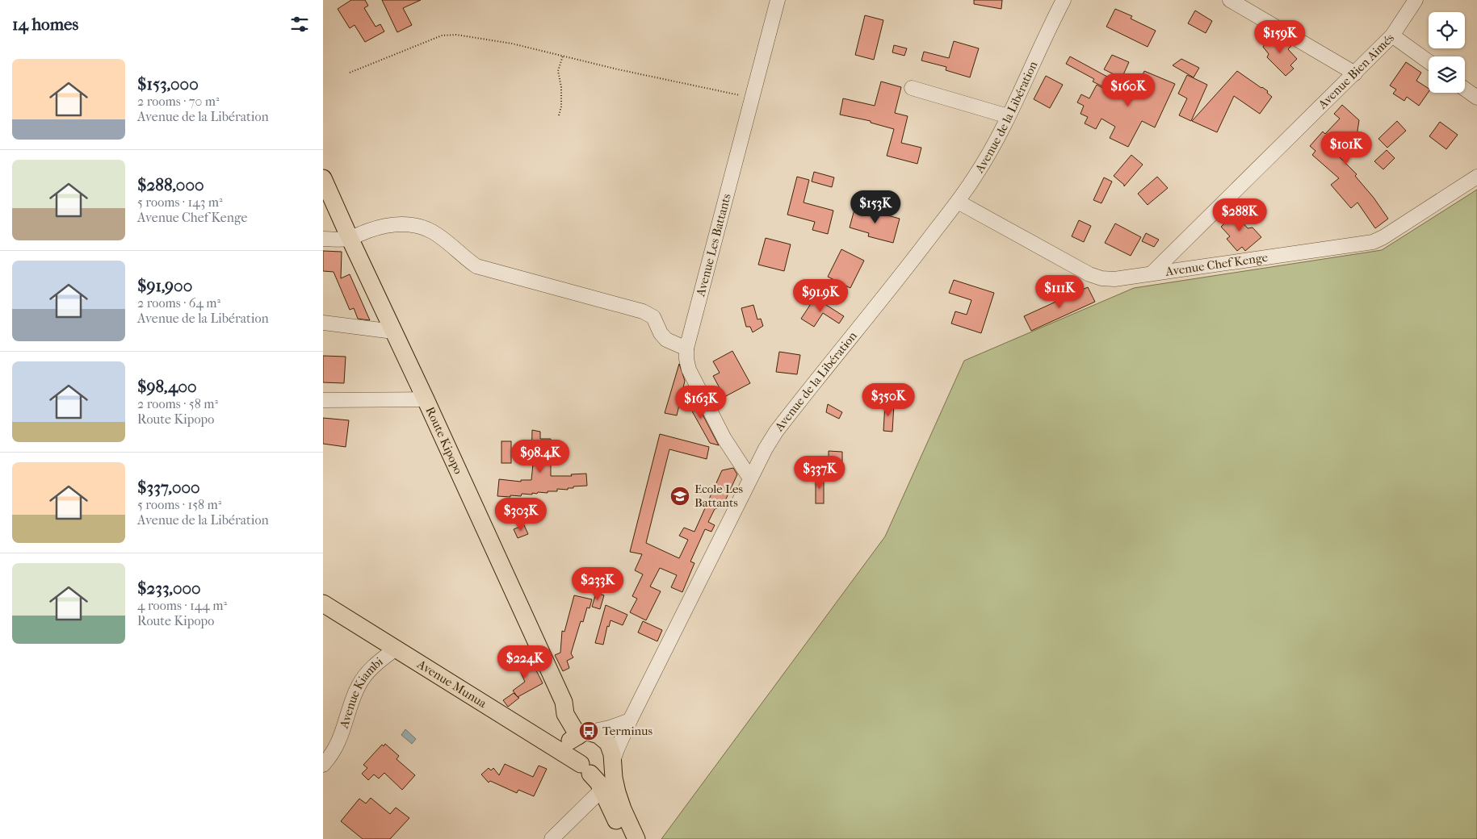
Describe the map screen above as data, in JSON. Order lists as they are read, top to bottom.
{
  "streets": {
    "main road": ["Route Kipopo", "Avenue Munua"],
    "street": [
      "Avenue Bien Aimés",
      "Avenue de la Libération",
      "Avenue Les Battants",
      "Avenue Chef Kenge",
      "Avenue Kiambi"
    ]
  },
  "crossings": [
    ["Avenue Bien Aimés", "Avenue Chef Kenge"],
    ["Avenue de la Libération", "Avenue Les Battants"],
    ["Avenue de la Libération", "Avenue Chef Kenge"],
    ["Avenue de la Libération", "Route Kipopo"],
    ["Avenue de la Libération", "Avenue Munua"],
    ["Route Kipopo", "Avenue Munua"],
    ["Avenue Munua", "Avenue Kiambi"]
  ],
  "places": {
    "school or university": ["Ecole Les Battants"],
    "bus stop": ["Terminus"]
  },
  "page": {
    "heading": "14 homes",
    "price": [
      "$159K",
      "$160K",
      "$101K",
      "$153K",
      "$288K",
      "$111K",
      "$91.9K",
      "$350K",
      "$163K",
      "$98.4K",
      "$337K",
      "$303K",
      "$233K",
      "$224K"
    ],
    "list": [
      {
        "name": "$153,000",
        "note": "2 rooms · 70 m² · Avenue de la Libération"
      },
      {
        "name": "$288,000",
        "note": "5 rooms · 143 m² · Avenue Chef Kenge"
      },
      {
        "name": "$91,900",
        "note": "2 rooms · 64 m² · Avenue de la Libération"
      },
      {
        "name": "$98,400",
        "note": "2 rooms · 58 m² · Route Kipopo"
      },
      {
        "name": "$337,000",
        "note": "5 rooms · 158 m² · Avenue de la Libération"
      },
      {
        "name": "$233,000",
        "note": "4 rooms · 144 m² · Route Kipopo"
      }
    ]
  }
}
